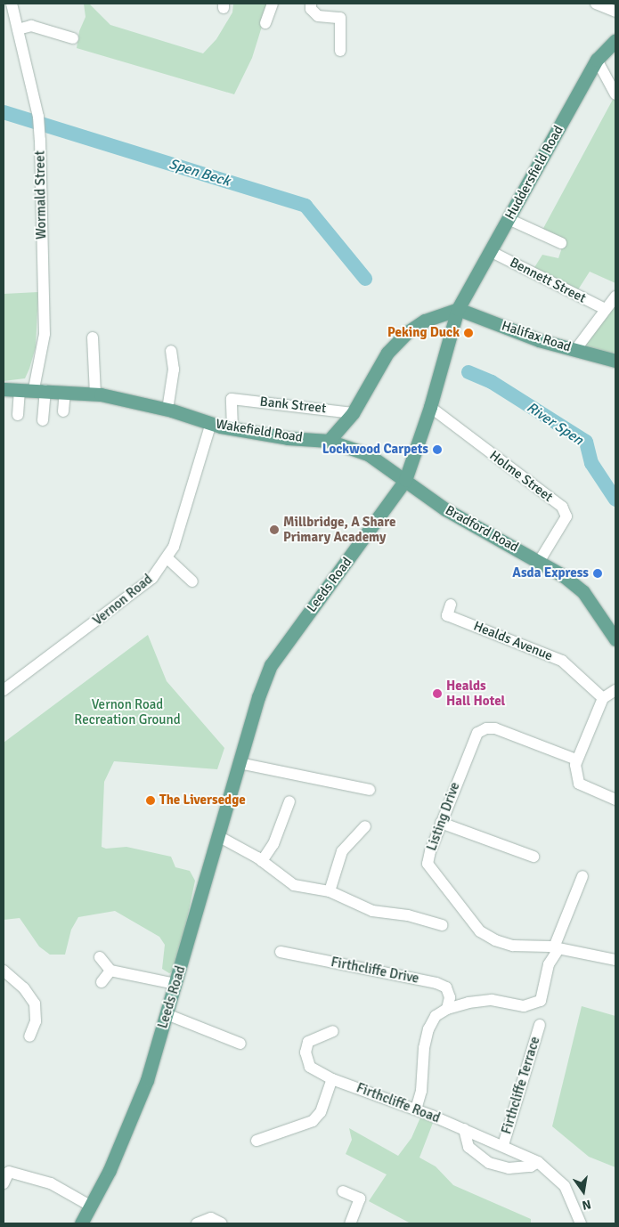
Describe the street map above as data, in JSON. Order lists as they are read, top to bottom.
{
  "streets": {
    "main road": [
      "Huddersfield Road",
      "Halifax Road",
      "Wakefield Road",
      "Bradford Road",
      "Leeds Road"
    ],
    "street": [
      "Wormald Street",
      "Bennett Street",
      "Bank Street",
      "Holme Street",
      "Vernon Road",
      "Healds Avenue",
      "Listing Drive",
      "Firthcliffe Drive",
      "Firthcliffe Terrace",
      "Firthcliffe Road"
    ]
  },
  "crossings": [
    ["Huddersfield Road", "Bennett Street"],
    ["Huddersfield Road", "Halifax Road"],
    ["Huddersfield Road", "Leeds Road"],
    ["Wormald Street", "Wakefield Road"],
    ["Halifax Road", "Leeds Road"],
    ["Bank Street", "Wakefield Road"],
    ["Wakefield Road", "Bradford Road"],
    ["Wakefield Road", "Vernon Road"],
    ["Holme Street", "Bradford Road"],
    ["Holme Street", "Leeds Road"],
    ["Bradford Road", "Leeds Road"],
    ["Firthcliffe Terrace", "Firthcliffe Road"]
  ],
  "water": ["Spen Beck", "River Spen"],
  "parks": ["Vernon Road Recreation Ground"],
  "places": [
    "Peking Duck",
    "Lockwood Carpets",
    "Millbridge, A Share Primary Academy",
    "Asda Express",
    "Healds Hall Hotel",
    "The Liversedge"
  ],
  "north": "bottom"
}
